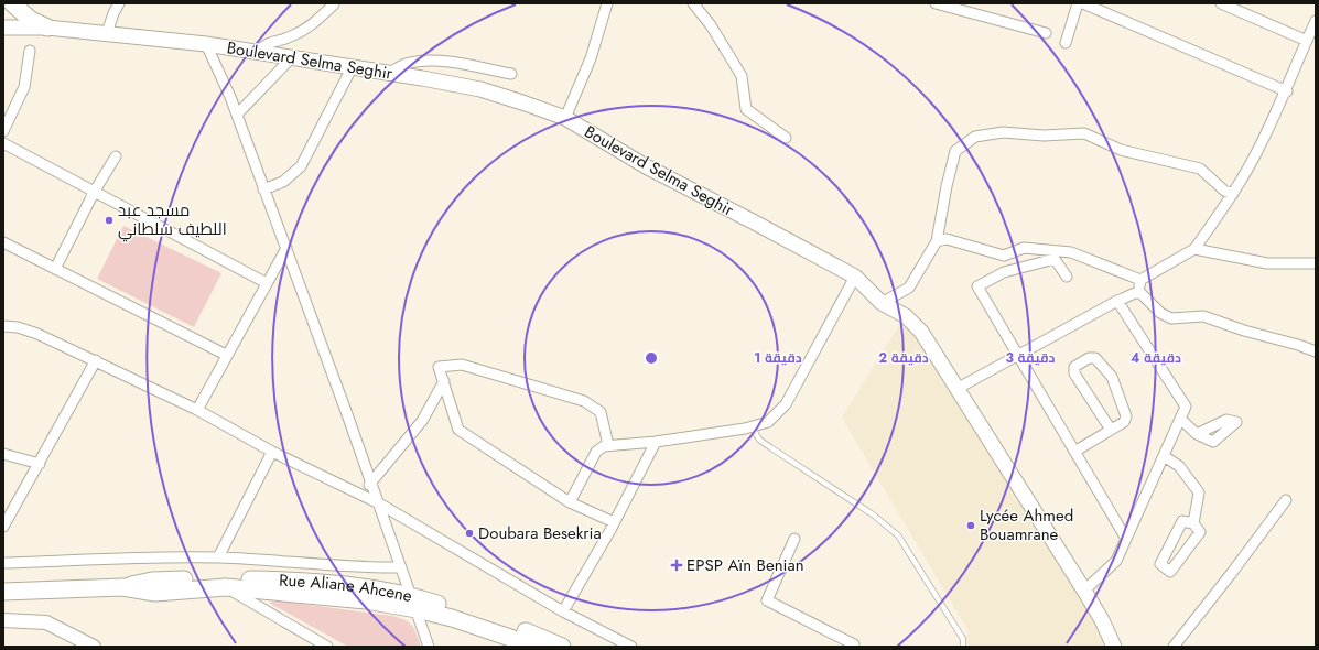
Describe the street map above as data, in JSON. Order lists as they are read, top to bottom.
{
  "streets": {
    "main road": ["Boulevard Selma Seghir", "Rue Aliane Ahcene"]
  },
  "places": {
    "other": ["مسجد عبد اللطيف سلطاني", "Lycée Ahmed Bouamrane", "Doubara Besekria"],
    "health": ["EPSP Aïn Benian"]
  },
  "rings": [
    "1 دقيقة",
    "2 دقيقة",
    "3 دقيقة",
    "4 دقيقة"
  ]
}
